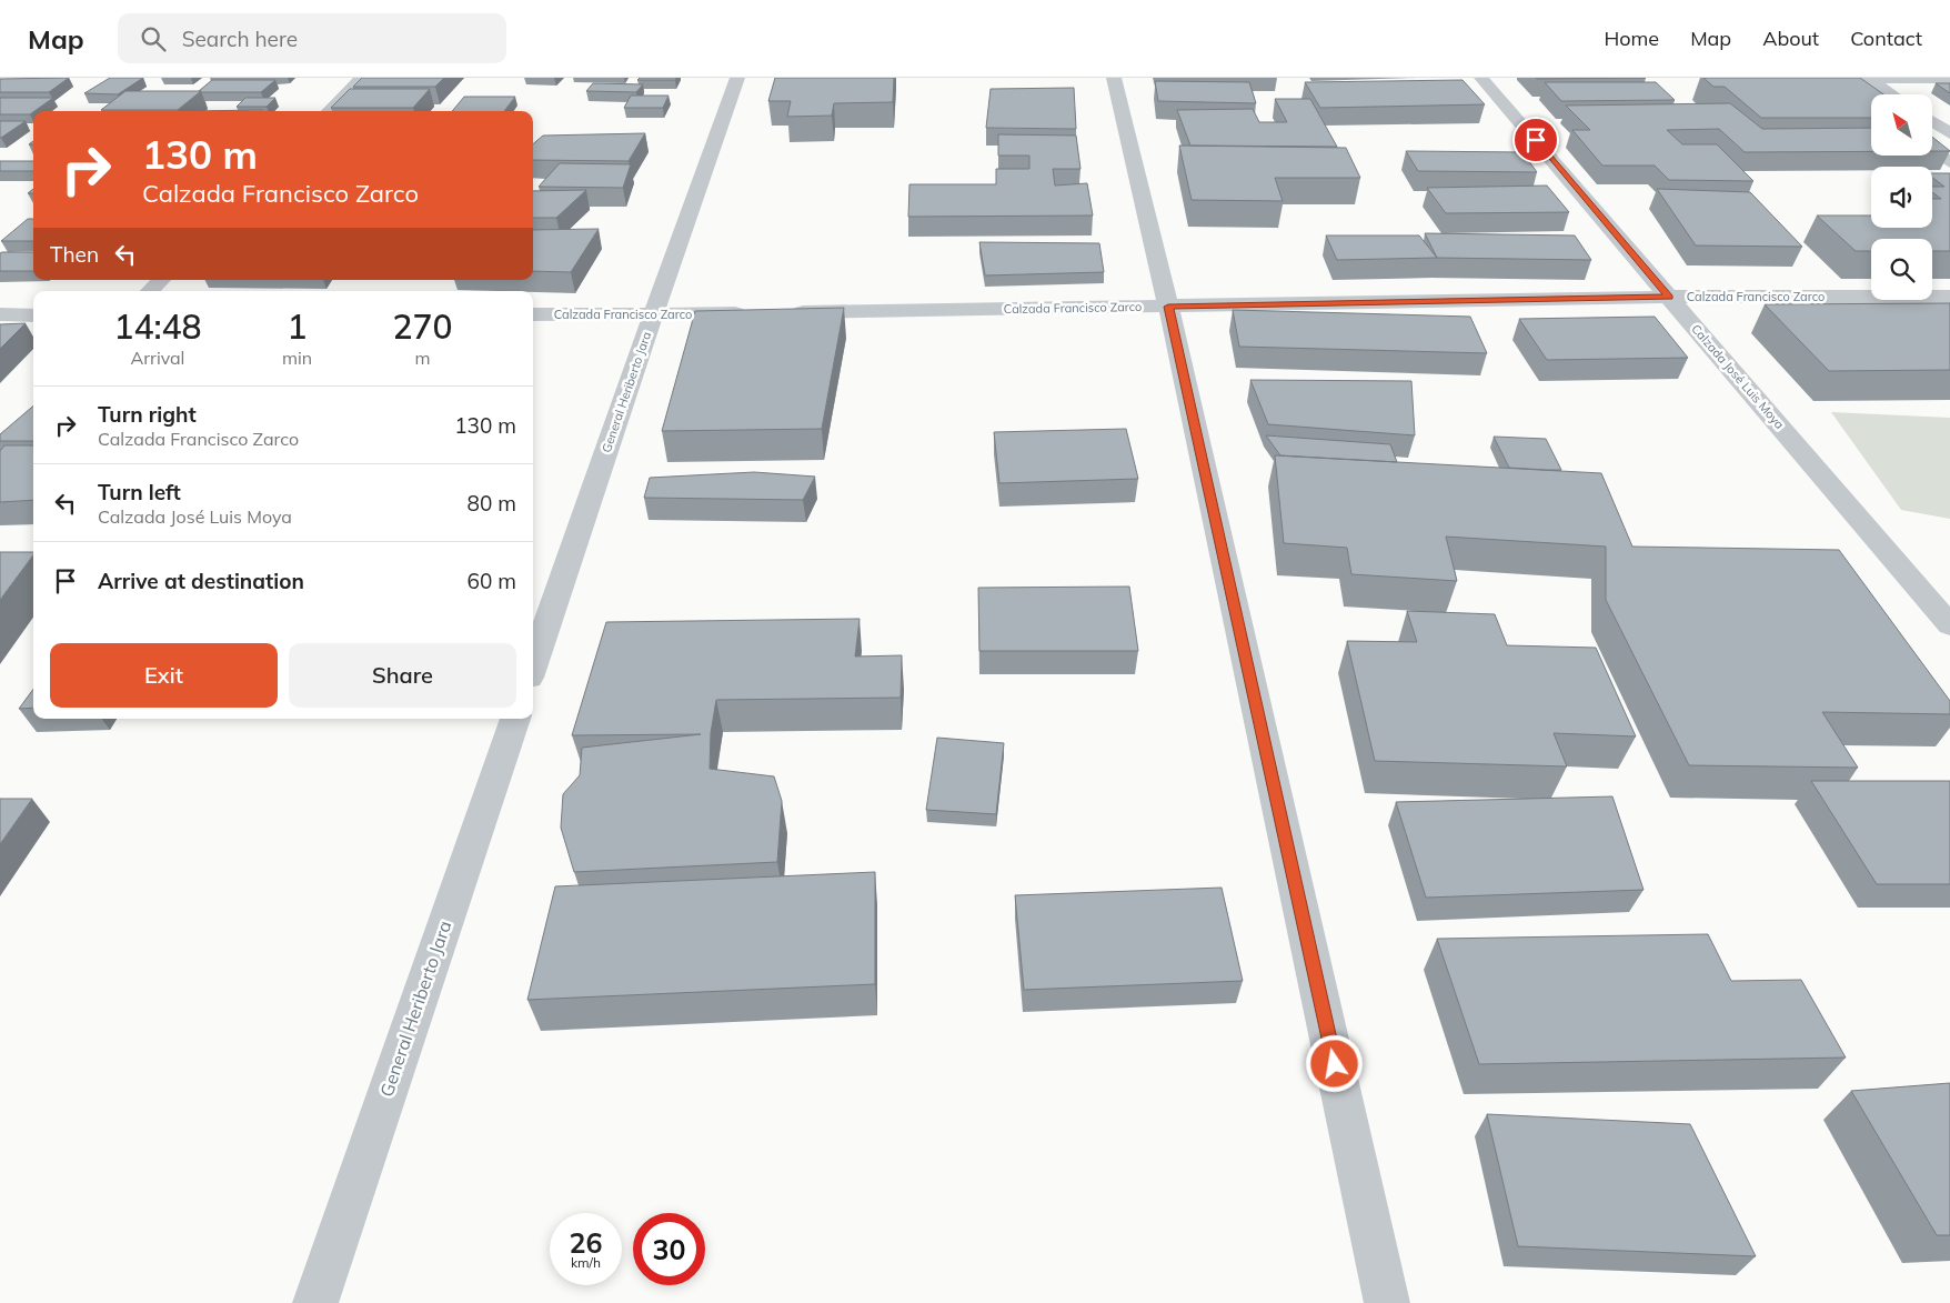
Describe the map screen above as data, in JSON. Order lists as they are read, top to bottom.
{
  "streets": {
    "street": ["Calzada Francisco Zarco", "Calzada José Luis Moya", "General Heriberto Jara"]
  },
  "crossings": [
    ["Calzada Francisco Zarco", "Calzada José Luis Moya"],
    ["Calzada Francisco Zarco", "General Heriberto Jara"]
  ],
  "north": "top left",
  "page": {
    "header": "Map",
    "search": "Search here",
    "nav": [
      "Home",
      "Map",
      "About",
      "Contact"
    ],
    "turn": ["130 m", "Calzada Francisco Zarco"],
    "then": "Then",
    "eta": [
      "14:48",
      "Arrival",
      "1",
      "min",
      "270",
      "m"
    ],
    "list": [
      {
        "name": "Turn right",
        "note": "Calzada Francisco Zarco",
        "value": "130 m"
      },
      {
        "name": "Turn left",
        "note": "Calzada José Luis Moya",
        "value": "80 m"
      },
      {
        "name": "Arrive at destination",
        "value": "60 m"
      }
    ],
    "buttons": ["Exit", "Share"],
    "speed": "26 km/h",
    "limit": "30"
  }
}
